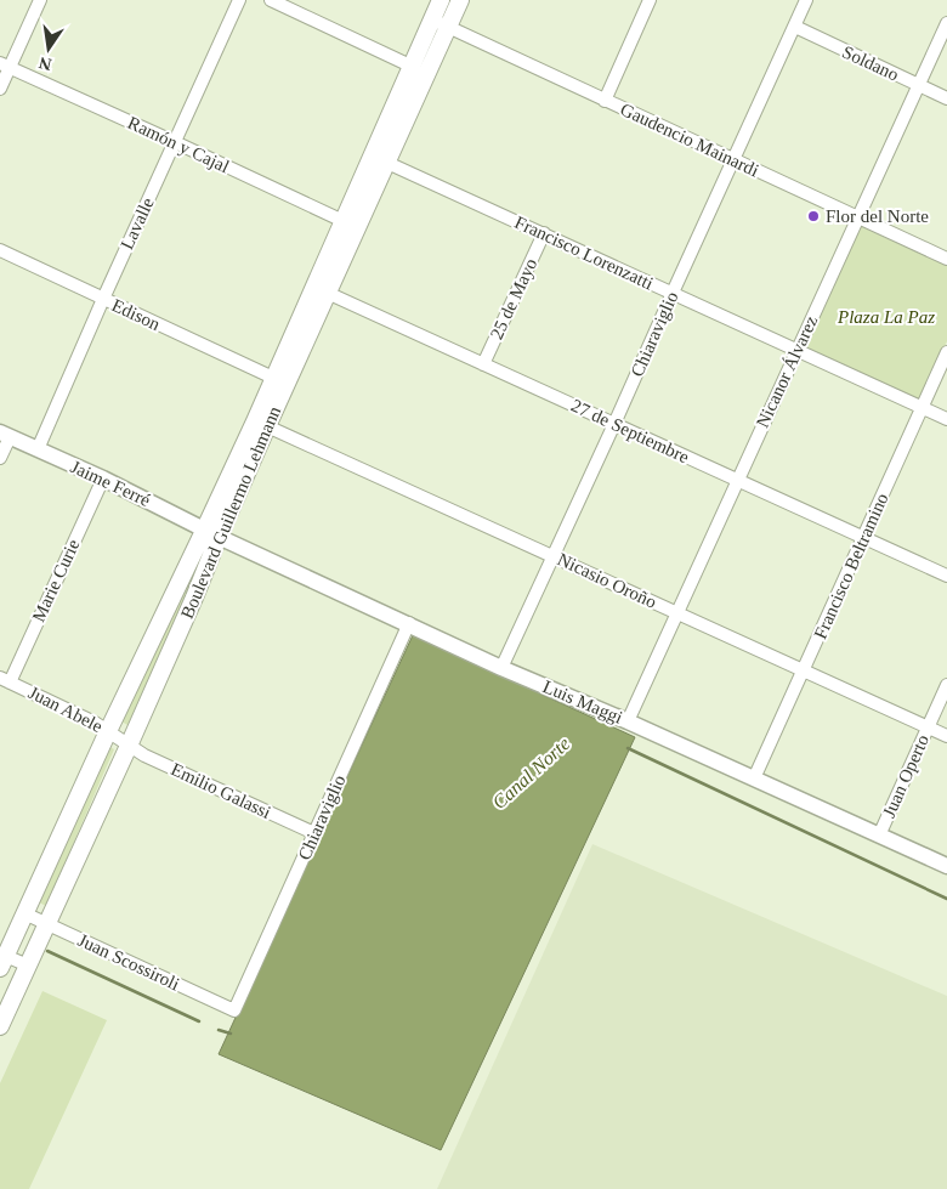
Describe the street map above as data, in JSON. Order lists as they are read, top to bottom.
{
  "streets": {
    "main road": ["Boulevard Guillermo Lehmann"],
    "street": [
      "Soldano",
      "Gaudencio Mainardi",
      "Ramón y Cajal",
      "Lavalle",
      "Francisco Lorenzatti",
      "25 de Mayo",
      "Edison",
      "Chiaraviglio",
      "Nicanor Álvarez",
      "27 de Septiembre",
      "Jaime Ferré",
      "Francisco Beltramino",
      "Marie Curie",
      "Nicasio Oroño",
      "Luis Maggi",
      "Juan Abele",
      "Juan Operto",
      "Emilio Galassi",
      "Juan Scossiroli"
    ]
  },
  "crossings": [
    ["Soldano", "Chiaraviglio"],
    ["Soldano", "Nicanor Álvarez"],
    ["Gaudencio Mainardi", "Chiaraviglio"],
    ["Gaudencio Mainardi", "Nicanor Álvarez"],
    ["Gaudencio Mainardi", "Boulevard Guillermo Lehmann"],
    ["Ramón y Cajal", "Lavalle"],
    ["Ramón y Cajal", "Boulevard Guillermo Lehmann"],
    ["Lavalle", "Edison"],
    ["Lavalle", "Jaime Ferré"],
    ["Francisco Lorenzatti", "25 de Mayo"],
    ["Francisco Lorenzatti", "Chiaraviglio"],
    ["Francisco Lorenzatti", "Nicanor Álvarez"],
    ["Francisco Lorenzatti", "Boulevard Guillermo Lehmann"],
    ["Francisco Lorenzatti", "Francisco Beltramino"],
    ["25 de Mayo", "27 de Septiembre"],
    ["Edison", "Boulevard Guillermo Lehmann"],
    ["Chiaraviglio", "27 de Septiembre"],
    ["Chiaraviglio", "Nicasio Oroño"],
    ["Chiaraviglio", "Luis Maggi"],
    ["Chiaraviglio", "Emilio Galassi"],
    ["Chiaraviglio", "Juan Scossiroli"],
    ["Nicanor Álvarez", "27 de Septiembre"],
    ["Nicanor Álvarez", "Nicasio Oroño"],
    ["Nicanor Álvarez", "Luis Maggi"],
    ["27 de Septiembre", "Boulevard Guillermo Lehmann"],
    ["27 de Septiembre", "Francisco Beltramino"],
    ["Jaime Ferré", "Boulevard Guillermo Lehmann"],
    ["Jaime Ferré", "Marie Curie"],
    ["Jaime Ferré", "Luis Maggi"],
    ["Boulevard Guillermo Lehmann", "Nicasio Oroño"],
    ["Boulevard Guillermo Lehmann", "Luis Maggi"],
    ["Boulevard Guillermo Lehmann", "Juan Abele"],
    ["Boulevard Guillermo Lehmann", "Emilio Galassi"],
    ["Boulevard Guillermo Lehmann", "Juan Scossiroli"],
    ["Francisco Beltramino", "Nicasio Oroño"],
    ["Francisco Beltramino", "Luis Maggi"],
    ["Marie Curie", "Juan Abele"],
    ["Nicasio Oroño", "Juan Operto"],
    ["Luis Maggi", "Juan Operto"],
    ["Juan Abele", "Emilio Galassi"]
  ],
  "water": ["Canal Norte"],
  "parks": ["Plaza La Paz"],
  "places": ["Flor del Norte"],
  "north": "bottom"
}
